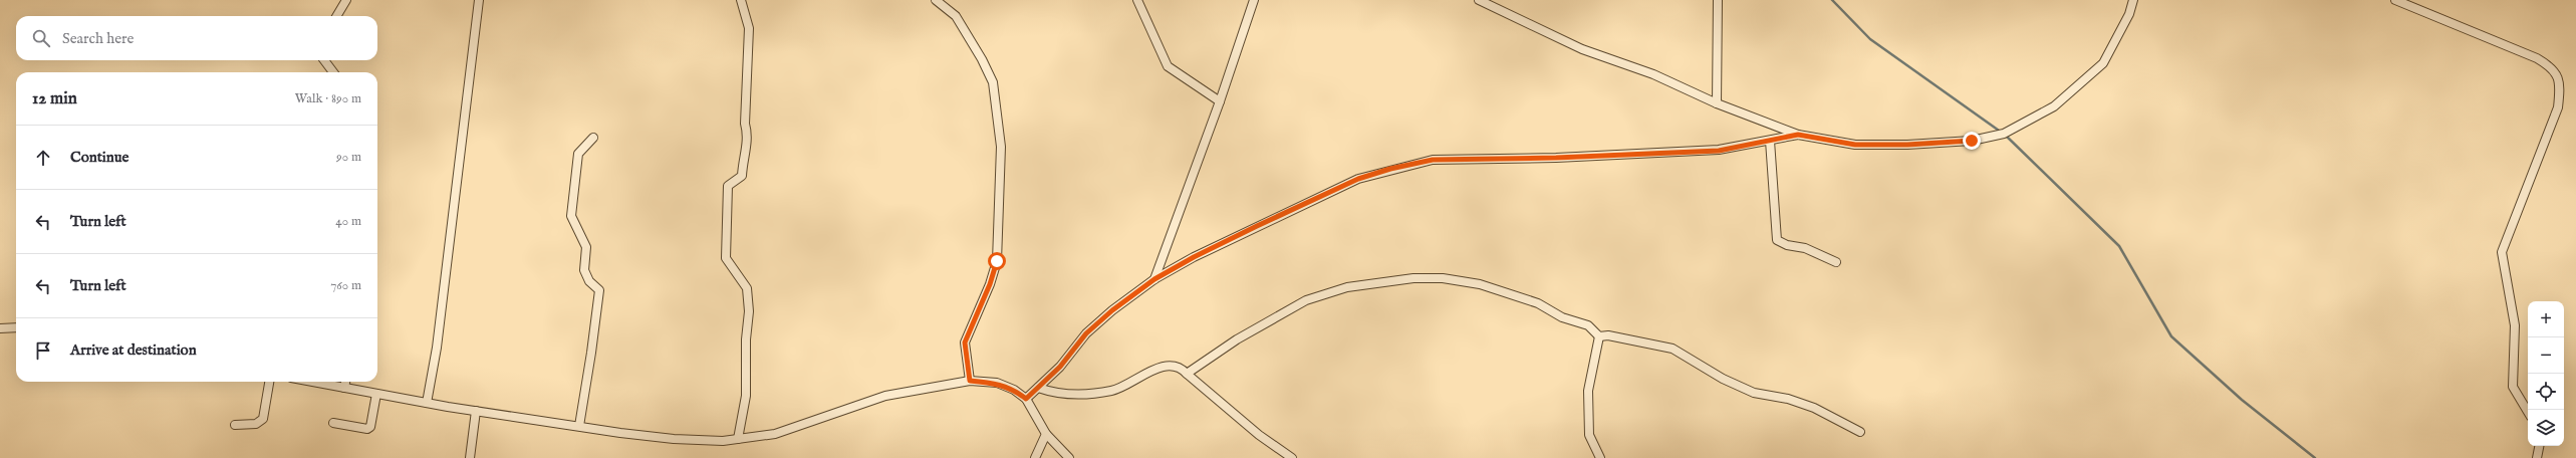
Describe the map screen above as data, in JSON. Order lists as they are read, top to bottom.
{
  "page": {
    "search": "Search here",
    "heading": ["12 min", "Walk · 890 m"],
    "list": [
      ["Continue", "90 m"],
      ["Turn left", "40 m"],
      ["Turn left", "760 m"],
      "Arrive at destination"
    ],
    "map_buttons": ["+", "−"]
  }
}
